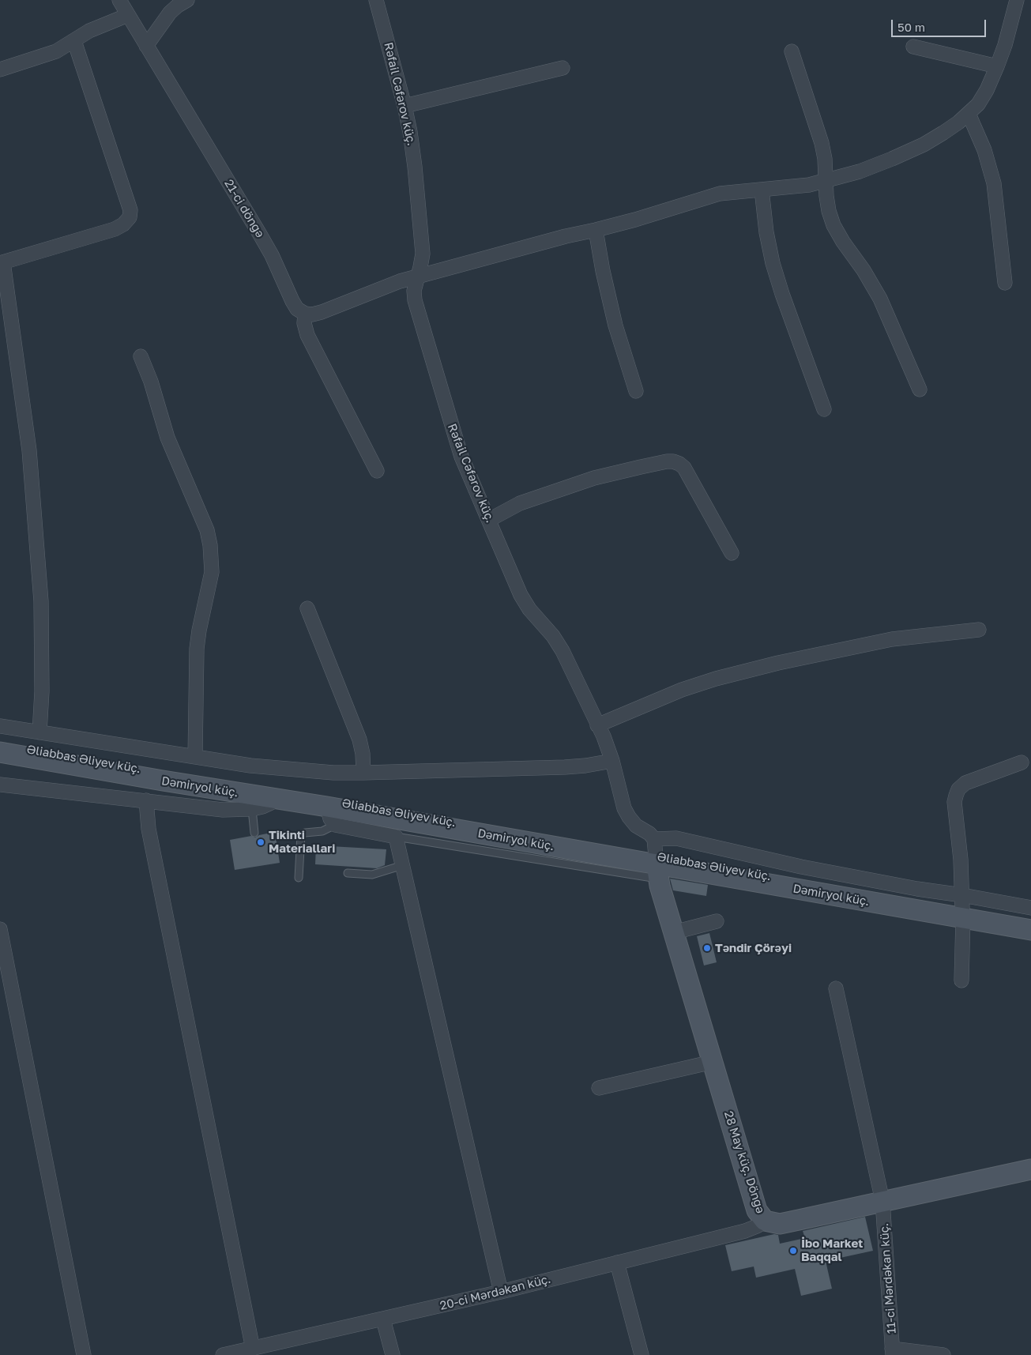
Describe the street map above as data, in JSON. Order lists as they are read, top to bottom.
{
  "streets": {
    "main road": ["Əliabbas Əliyev küç.", "Dəmiryol küç.", "28 May küç. Döngə"],
    "street": [
      "Rəfail Cəfərov küç.",
      "21-ci döngə",
      "11-ci Mərdəkan küç.",
      "20-ci Mərdəkan küç."
    ]
  },
  "crossings": [
    ["Rəfail Cəfərov küç.", "Əliabbas Əliyev küç."],
    ["Rəfail Cəfərov küç.", "Dəmiryol küç."],
    ["Rəfail Cəfərov küç.", "28 May küç. Döngə"],
    ["Əliabbas Əliyev küç.", "Dəmiryol küç."],
    ["Əliabbas Əliyev küç.", "28 May küç. Döngə"],
    ["Dəmiryol küç.", "28 May küç. Döngə"],
    ["28 May küç. Döngə", "11-ci Mərdəkan küç."],
    ["28 May küç. Döngə", "20-ci Mərdəkan küç."]
  ],
  "places": ["Tikinti Materiallari", "Təndir Çörəyi", "İbo Market Baqqal"],
  "scale_bar": "50 m"
}
